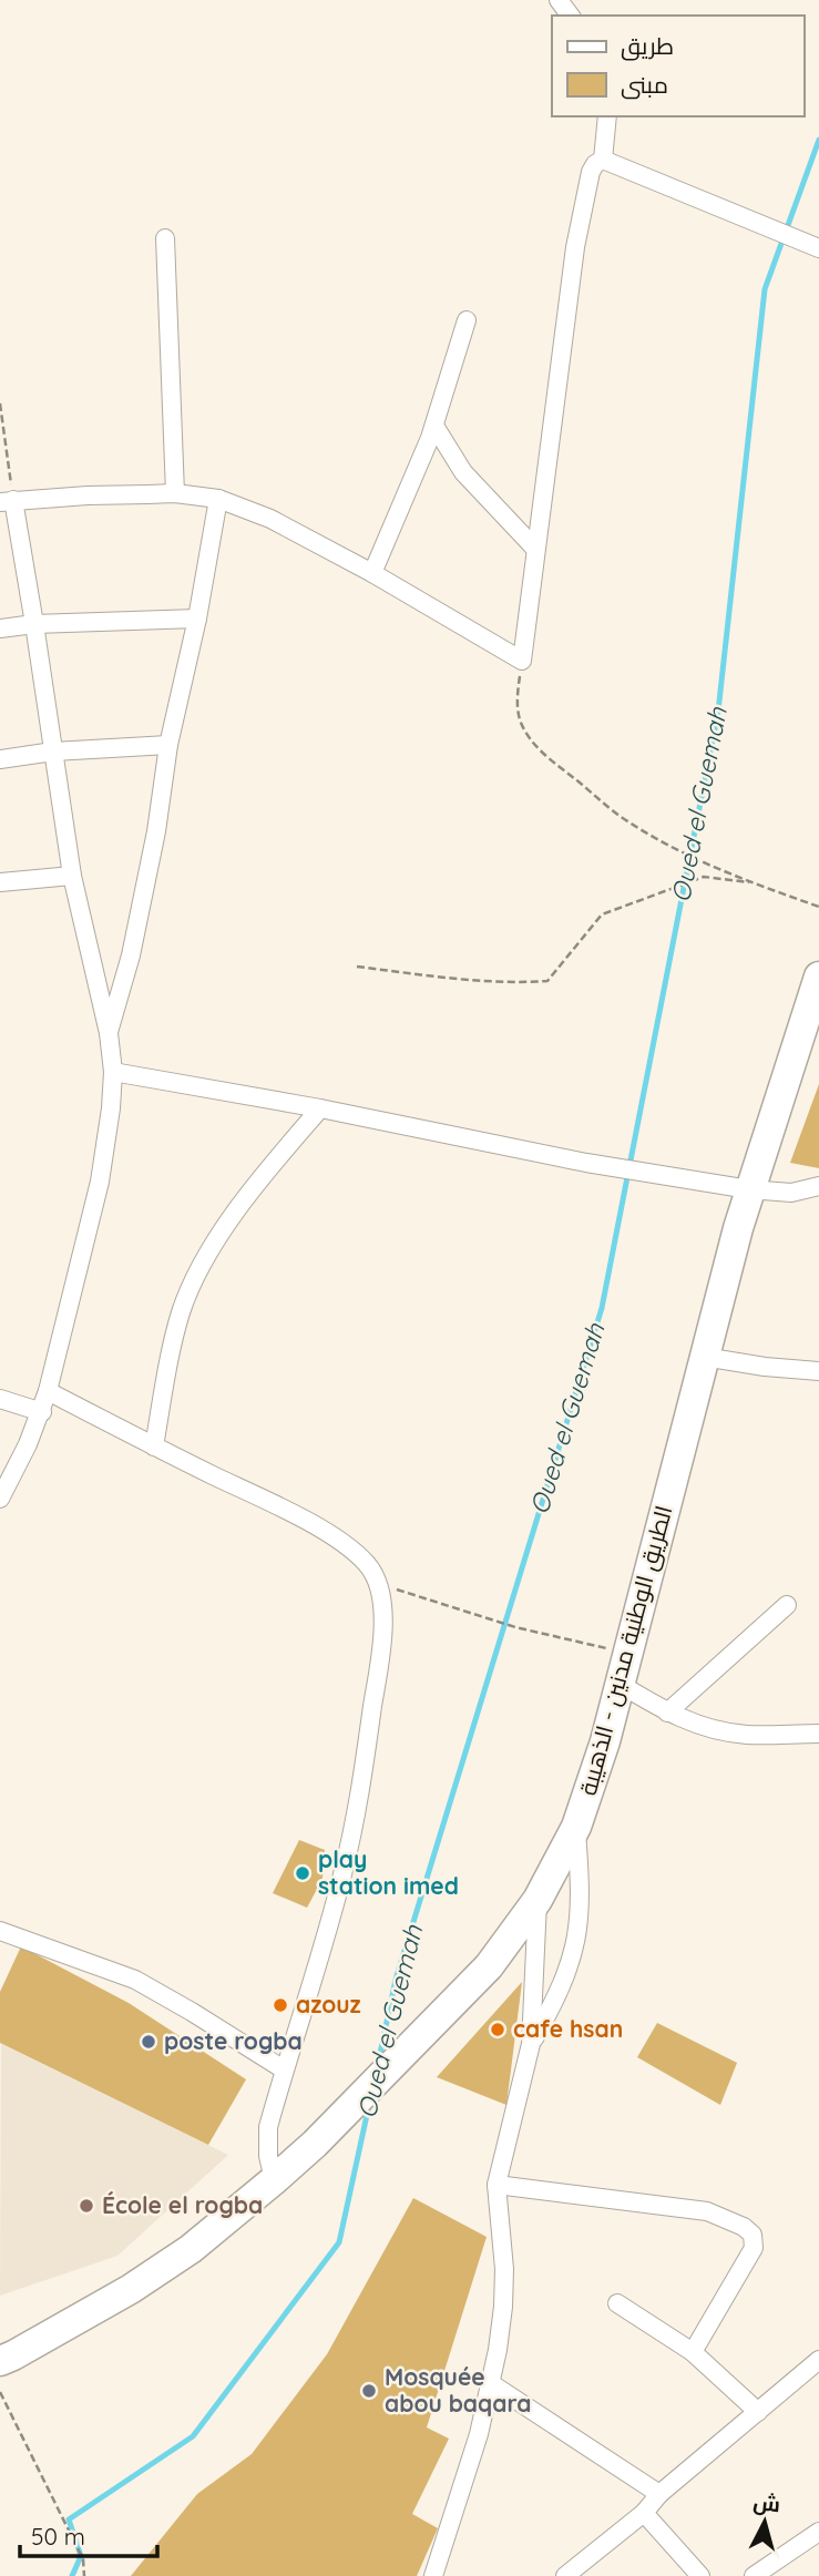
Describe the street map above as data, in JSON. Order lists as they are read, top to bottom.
{
  "streets": {
    "main road": ["الطريق الوطنية مدنين - الذهيبة"]
  },
  "water": ["Oued el Guemah"],
  "places": [
    "play station imed",
    "azouz",
    "cafe hsan",
    "poste rogba",
    "École el rogba",
    "Mosquée abou baqara"
  ],
  "legend": ["طريق", "مبنى"],
  "scale_bar": "50 m",
  "north": "top"
}
